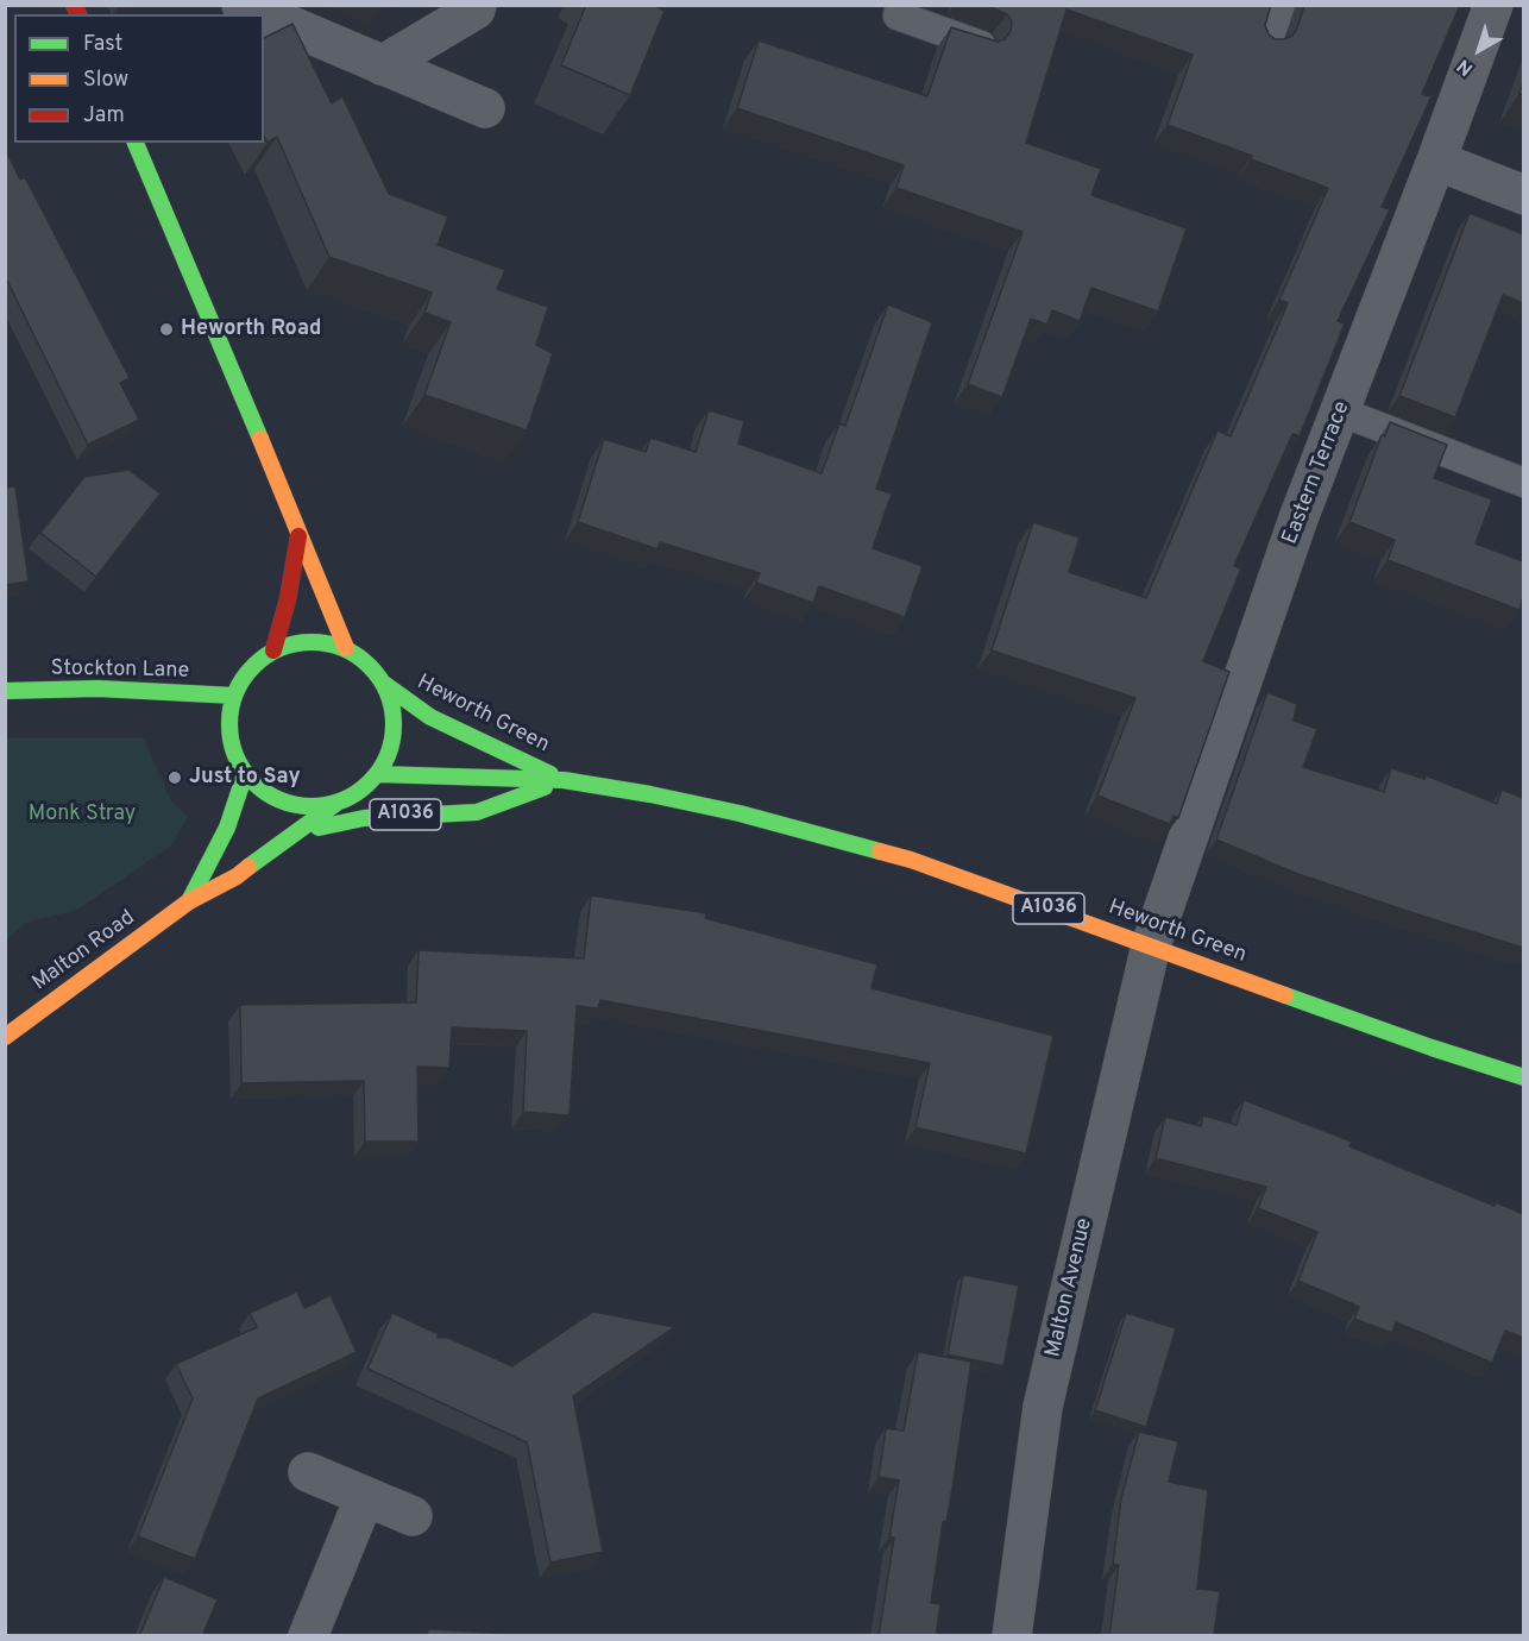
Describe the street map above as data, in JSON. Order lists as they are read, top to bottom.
{
  "streets": {
    "main road": [
      "Stockton Lane",
      "Heworth Green",
      "A1036",
      "Malton Road"
    ],
    "street": ["Eastern Terrace", "Malton Avenue"]
  },
  "crossings": [
    ["Eastern Terrace", "Heworth Green"],
    ["Eastern Terrace", "Malton Avenue"],
    ["Stockton Lane", "Heworth Green"],
    ["Stockton Lane", "A1036"],
    ["Stockton Lane", "Malton Road"],
    ["Heworth Green", "A1036"],
    ["Heworth Green", "Malton Road"],
    ["Heworth Green", "Malton Avenue"],
    ["A1036", "Malton Road"]
  ],
  "parks": ["Monk Stray"],
  "places": ["Heworth Road", "Just to Say"],
  "legend": ["Fast", "Slow", "Jam"],
  "north": "bottom left"
}
